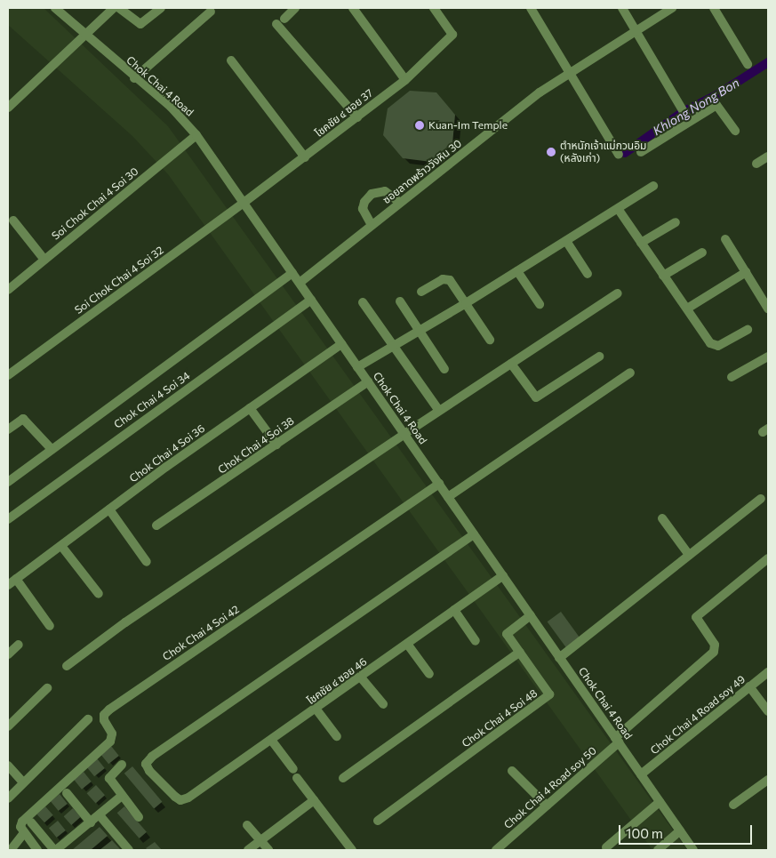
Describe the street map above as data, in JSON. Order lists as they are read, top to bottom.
{
  "streets": {
    "street": [
      "Chok Chai 4 Road",
      "โชคชัย ๔ ซอย 37",
      "ซอยลาดพร้าววังหิน 30",
      "Soi Chok Chai 4 Soi 30",
      "Soi Chok Chai 4 Soi 32",
      "Chok Chai 4 Soi 34",
      "Chok Chai 4 Soi 38",
      "Chok Chai 4 Soi 36",
      "Chok Chai 4 Soi 42",
      "โชคชัย ๔ ซอย 46",
      "Chok Chai 4 Road soy 49",
      "Chok Chai 4 Soi 48",
      "Chok Chai 4 Road soy 50"
    ]
  },
  "crossings": [
    ["Chok Chai 4 Road", "โชคชัย ๔ ซอย 37"],
    ["Chok Chai 4 Road", "ซอยลาดพร้าววังหิน 30"],
    ["Chok Chai 4 Road", "Soi Chok Chai 4 Soi 30"],
    ["Chok Chai 4 Road", "Soi Chok Chai 4 Soi 32"],
    ["Chok Chai 4 Road", "Chok Chai 4 Soi 34"],
    ["Chok Chai 4 Road", "Chok Chai 4 Soi 38"],
    ["Chok Chai 4 Road", "Chok Chai 4 Soi 36"],
    ["Chok Chai 4 Road", "Chok Chai 4 Soi 42"],
    ["Chok Chai 4 Road", "โชคชัย ๔ ซอย 46"],
    ["Chok Chai 4 Road", "Chok Chai 4 Road soy 49"],
    ["Chok Chai 4 Road", "Chok Chai 4 Soi 48"],
    ["Chok Chai 4 Road", "Chok Chai 4 Road soy 50"],
    ["โชคชัย ๔ ซอย 37", "Soi Chok Chai 4 Soi 32"]
  ],
  "water": ["Khlong Nong Bon"],
  "places": ["Kuan-Im Temple", "ตำหนักเจ้าแม่กวนอิม (หลังเก่า)"],
  "scale_bar": "100 m"
}
